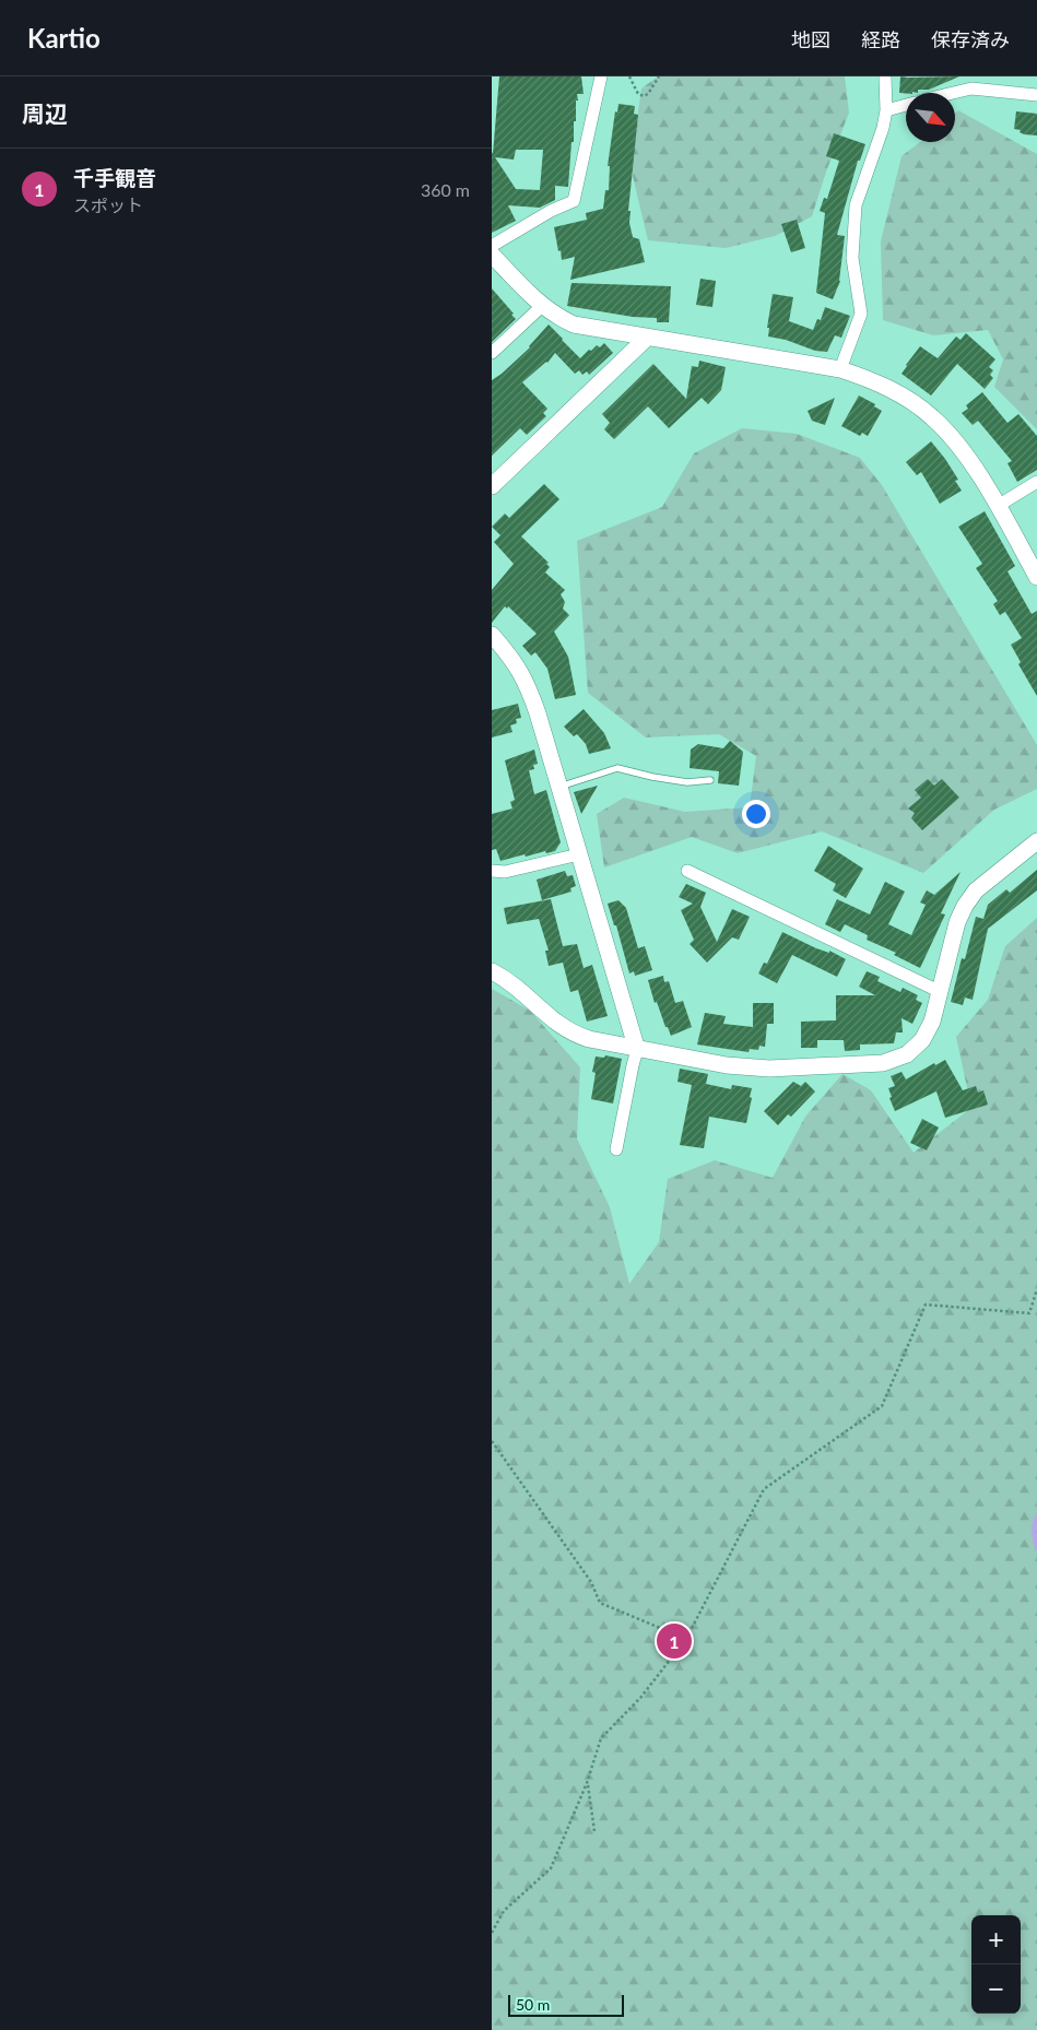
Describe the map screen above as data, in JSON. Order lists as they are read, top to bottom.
{
  "scale_bar": "50 m",
  "north": "bottom right",
  "page": {
    "header": "Kartio",
    "nav": ["地図", "経路", "保存済み"],
    "heading": "周辺",
    "list": [
      {
        "mark": "1",
        "name": "千手観音",
        "note": "スポット",
        "value": "360 m"
      }
    ],
    "pins": "1",
    "map_buttons": ["+", "−"],
    "scale": "50 m"
  }
}
